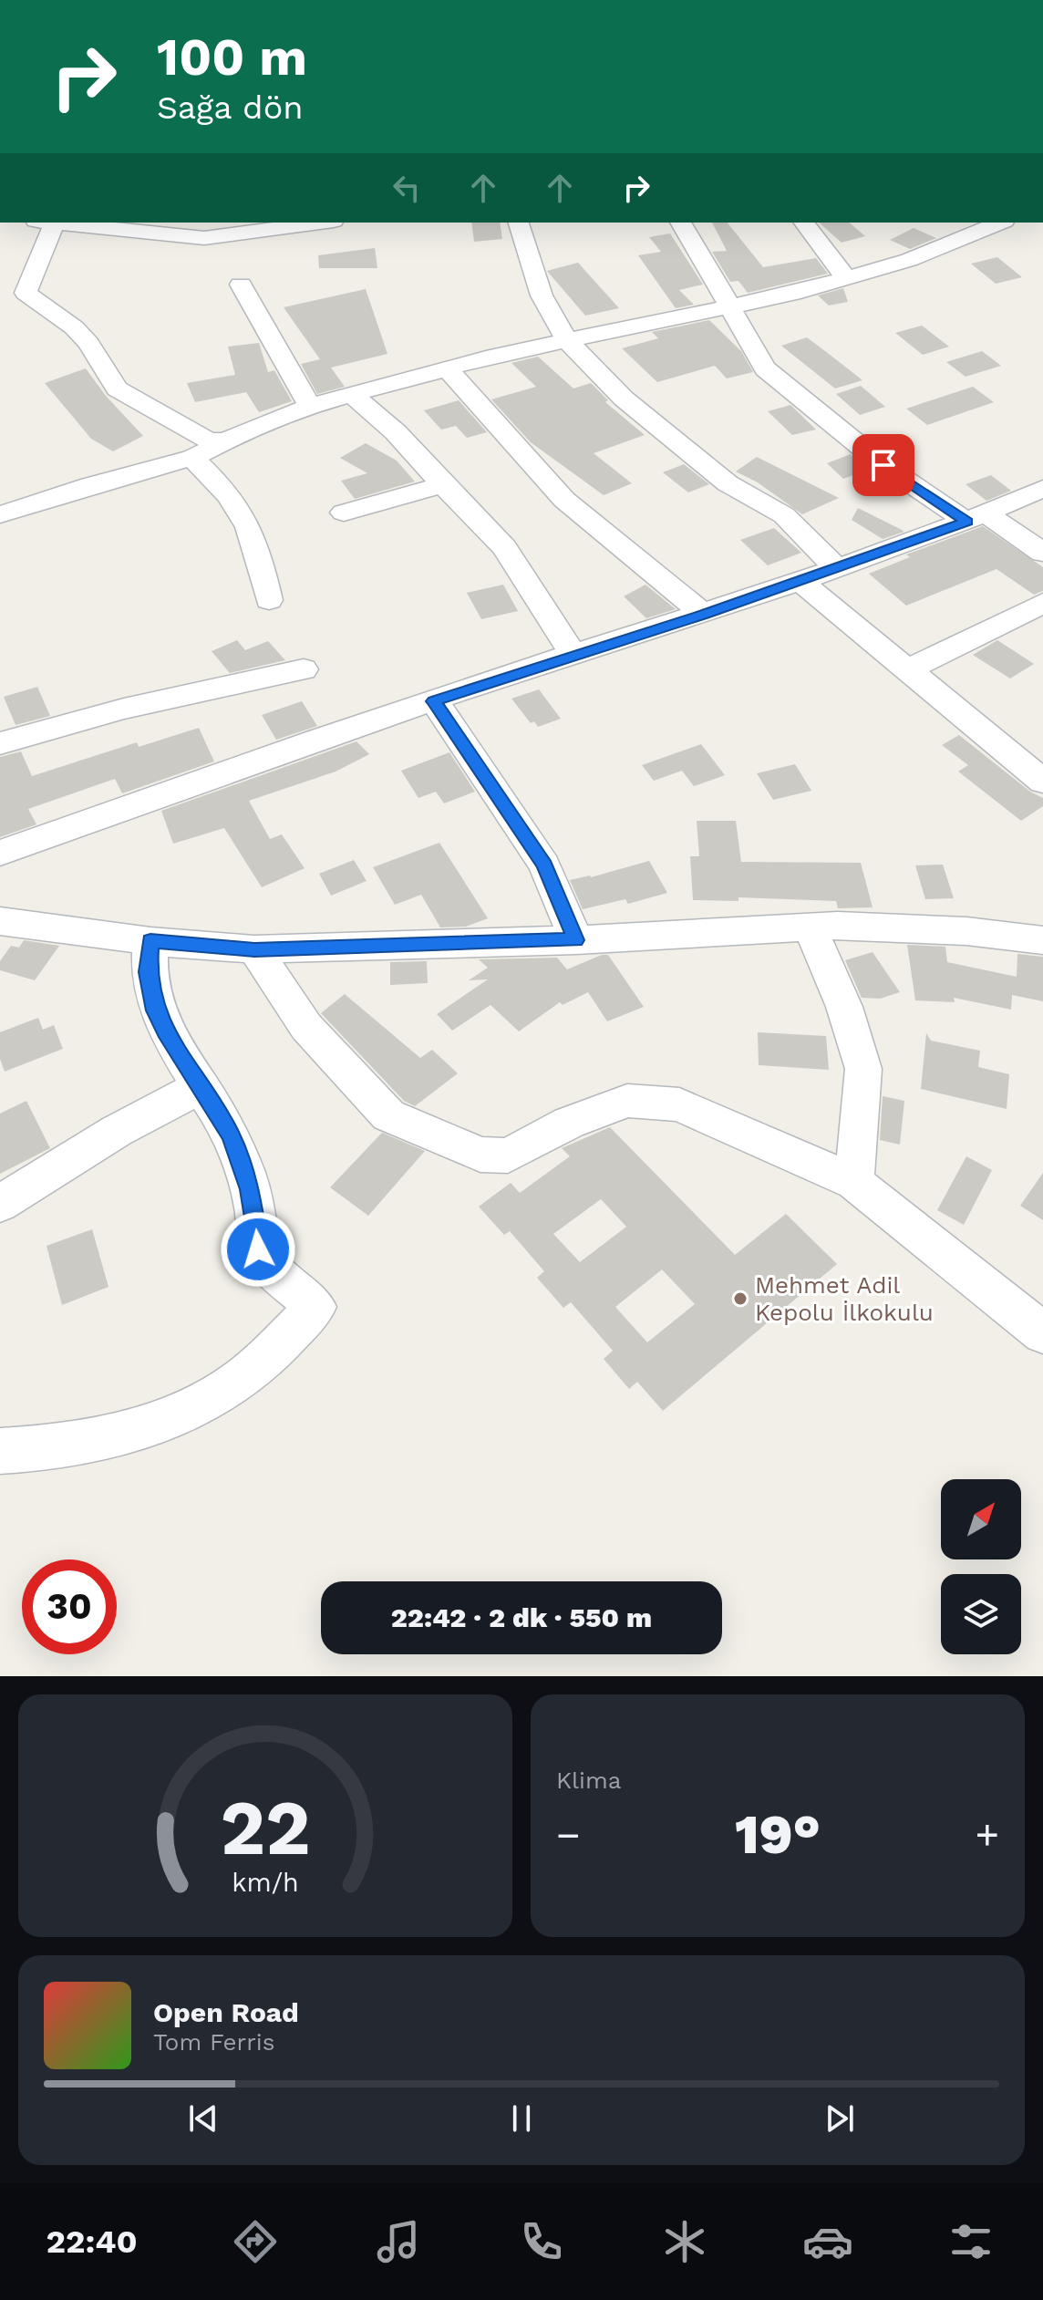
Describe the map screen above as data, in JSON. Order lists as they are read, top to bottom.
{
  "places": ["Mehmet Adil Kepolu İlkokulu"],
  "north": "top right",
  "page": {
    "turn": ["100 m", "Sağa dön"],
    "limit": "30",
    "trip": "22:42 · 2 dk · 550 m",
    "tile": "Klima",
    "heat": ["−", "19°", "+"],
    "song": ["Open Road", "Tom Ferris"],
    "tabs": "22:40",
    "gauge": ["22", "km/h"]
  }
}
